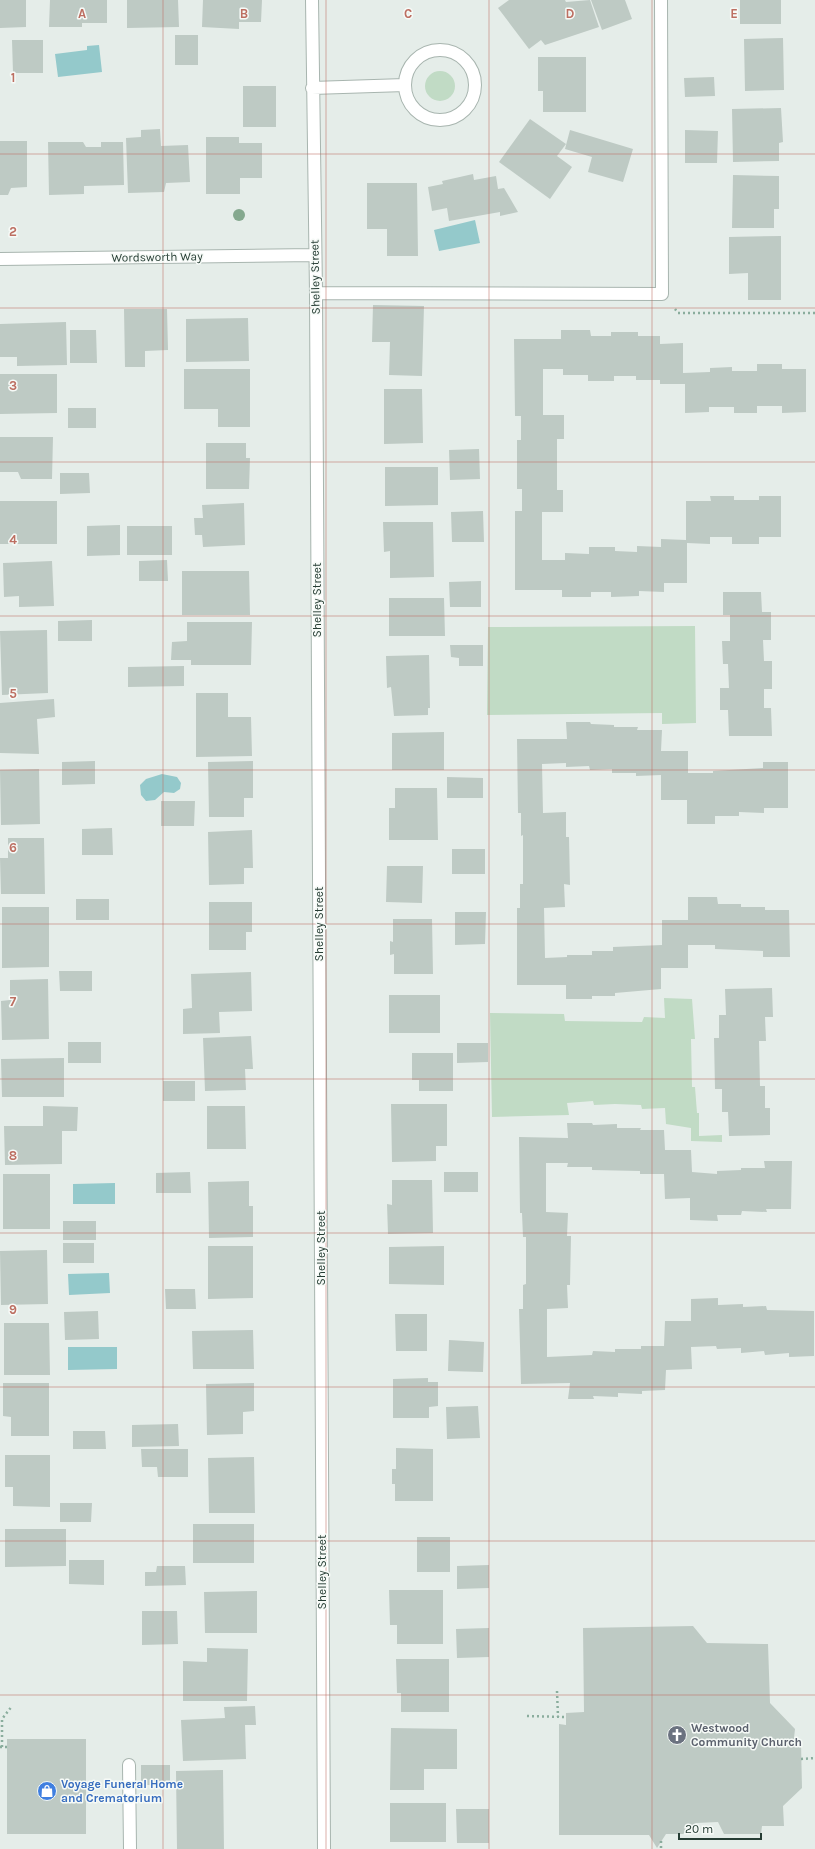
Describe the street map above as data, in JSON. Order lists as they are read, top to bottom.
{
  "streets": {
    "street": ["Wordsworth Way", "Shelley Street"]
  },
  "crossings": [
    ["Wordsworth Way", "Shelley Street"]
  ],
  "places": {
    "church": ["Westwood Community Church"],
    "shop": ["Voyage Funeral Home and Crematorium"]
  },
  "scale_bar": "20 m",
  "grid": {
    "columns": [
      "A",
      "B",
      "C",
      "D",
      "E"
    ],
    "rows": [
      "1",
      "2",
      "3",
      "4",
      "5",
      "6",
      "7",
      "8",
      "9"
    ]
  }
}
